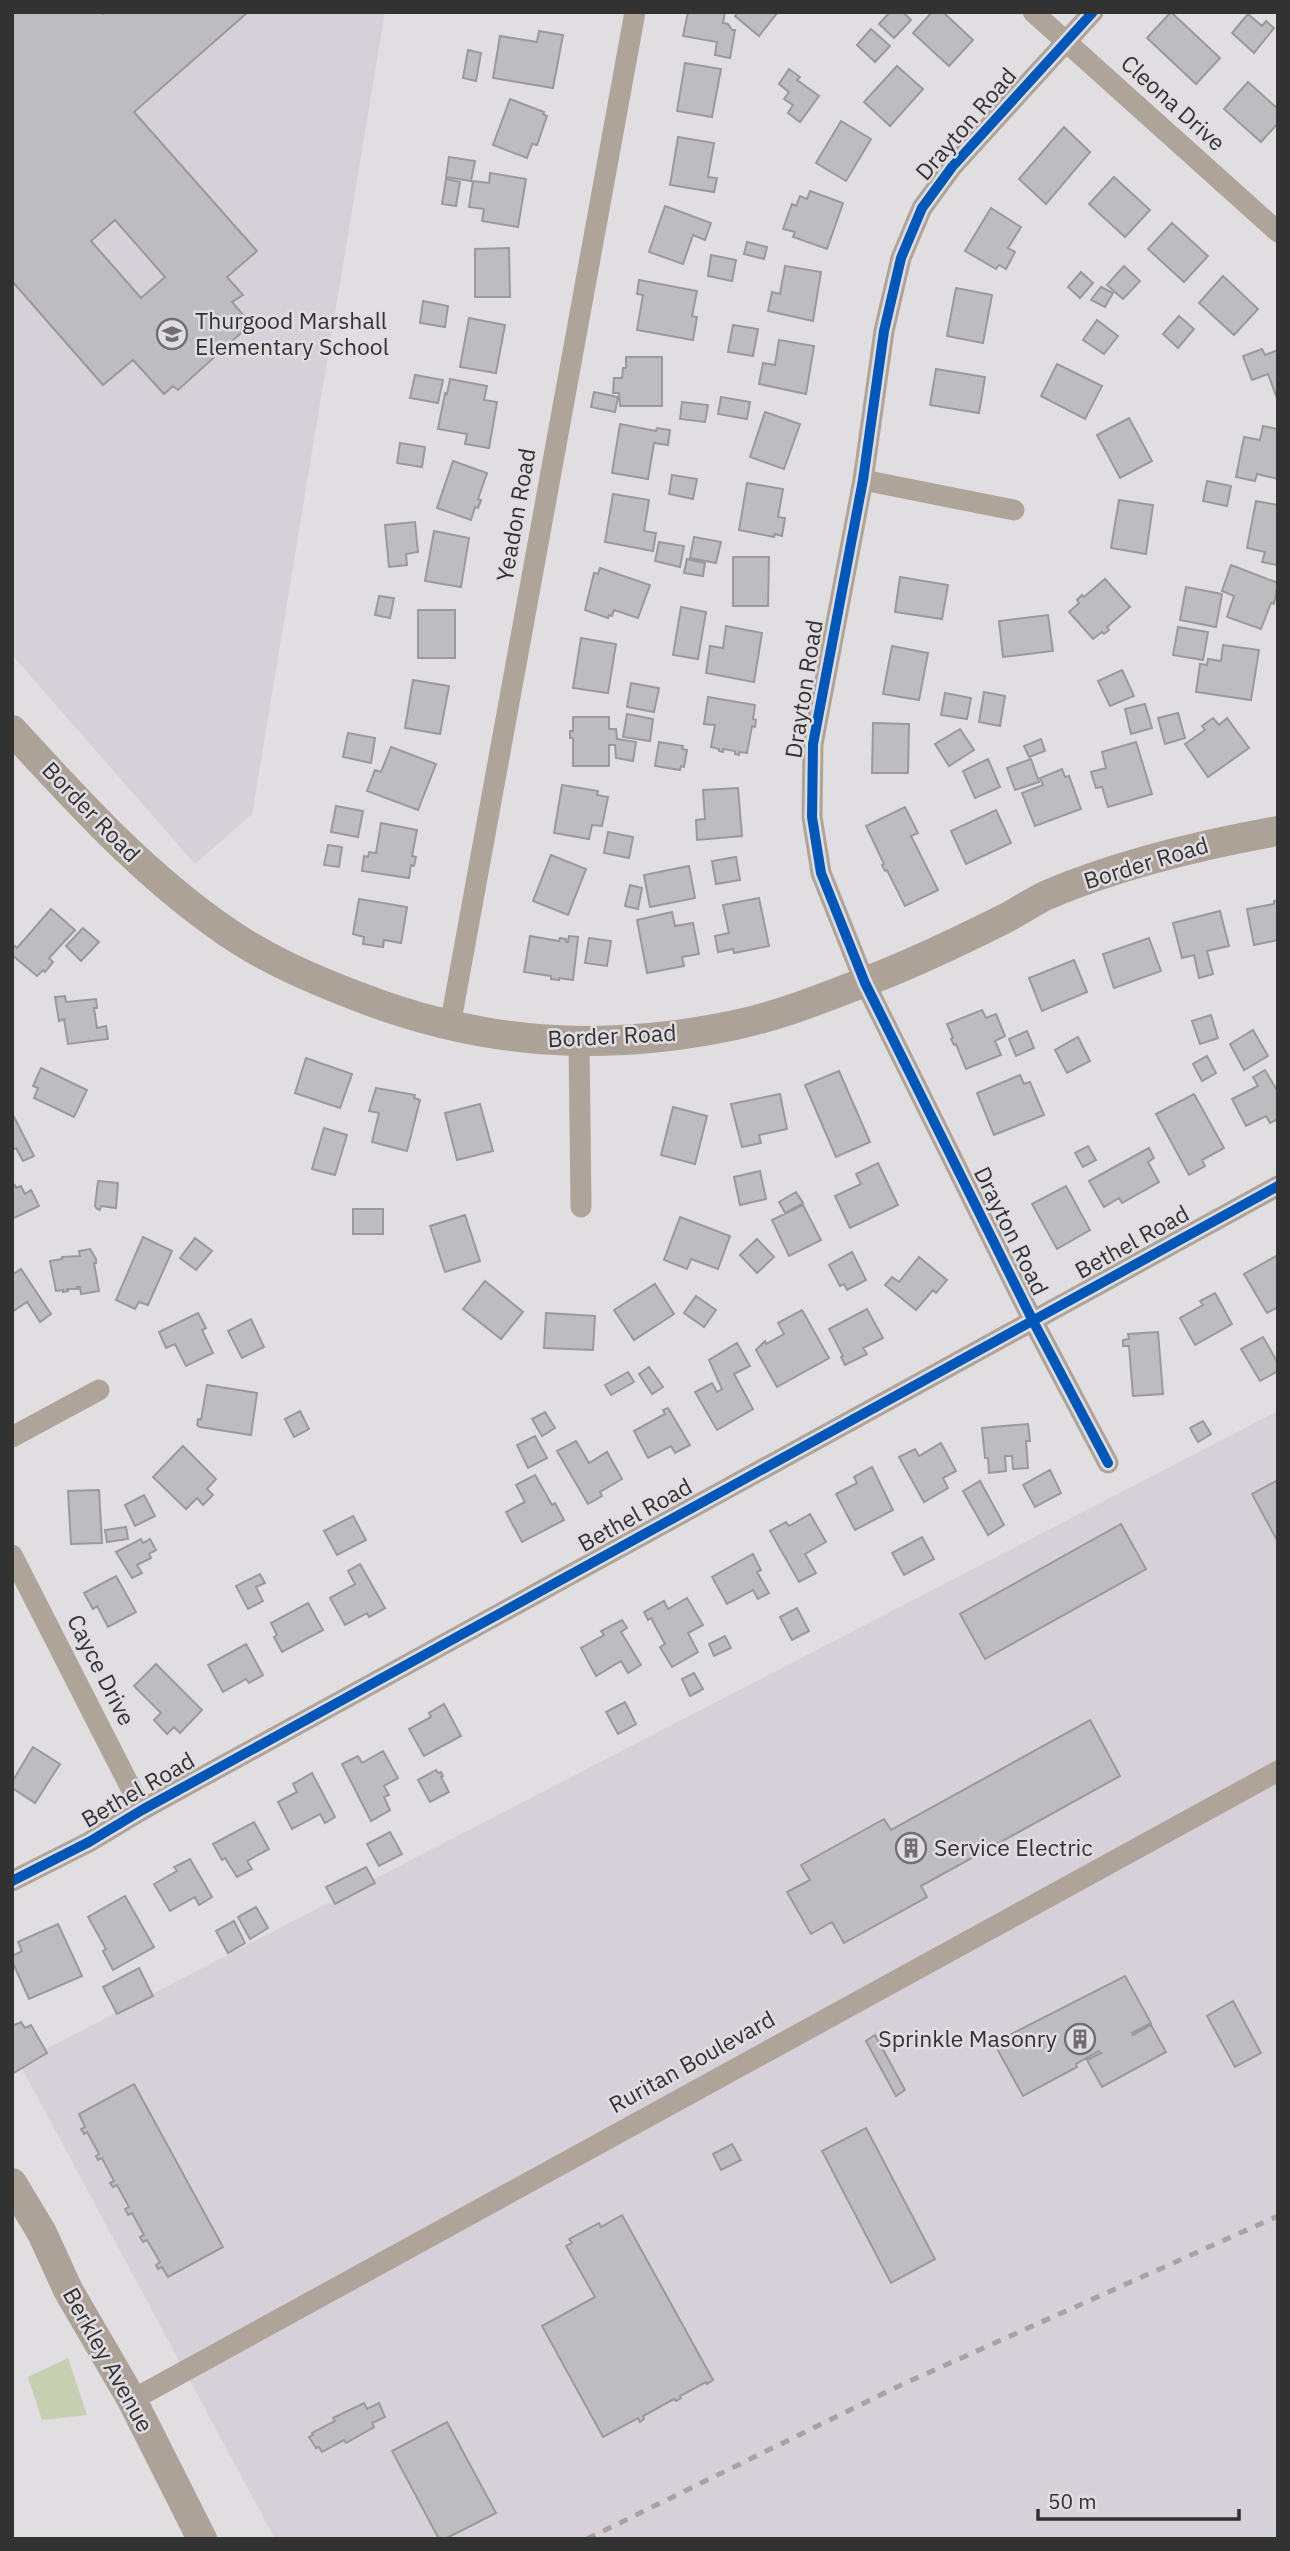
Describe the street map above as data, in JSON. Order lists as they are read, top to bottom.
{
  "streets": {
    "street": [
      "Cleona Drive",
      "Drayton Road",
      "Yeadon Road",
      "Border Road",
      "Bethel Road",
      "Cayce Drive",
      "Ruritan Boulevard",
      "Berkley Avenue"
    ]
  },
  "crossings": [
    ["Cleona Drive", "Drayton Road"],
    ["Drayton Road", "Border Road"],
    ["Drayton Road", "Bethel Road"],
    ["Yeadon Road", "Border Road"],
    ["Bethel Road", "Cayce Drive"],
    ["Ruritan Boulevard", "Berkley Avenue"]
  ],
  "places": {
    "school or university": ["Thurgood Marshall Elementary School"],
    "building": ["Service Electric", "Sprinkle Masonry"]
  },
  "scale_bar": "50 m"
}
